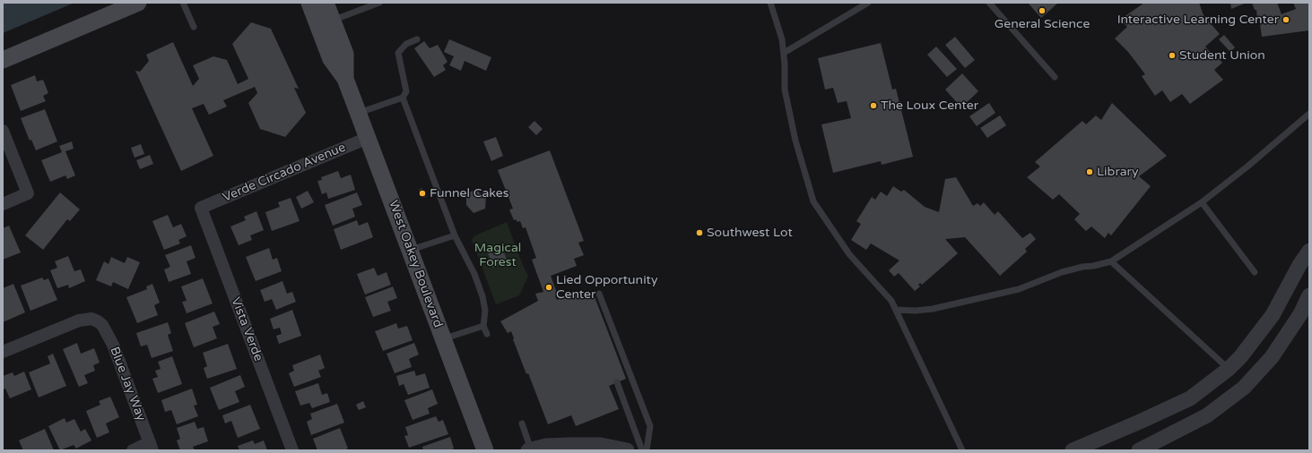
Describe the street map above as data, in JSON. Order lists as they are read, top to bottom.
{
  "streets": {
    "main road": ["West Oakey Boulevard"],
    "street": ["Verde Circado Avenue", "Vista Verde", "Blue Jay Way"]
  },
  "crossings": [
    ["Verde Circado Avenue", "West Oakey Boulevard"],
    ["Verde Circado Avenue", "Vista Verde"]
  ],
  "parks": ["Magical Forest"],
  "places": [
    "General Science",
    "Interactive Learning Center",
    "Student Union",
    "The Loux Center",
    "Library",
    "Funnel Cakes",
    "Southwest Lot",
    "Lied Opportunity Center"
  ]
}
